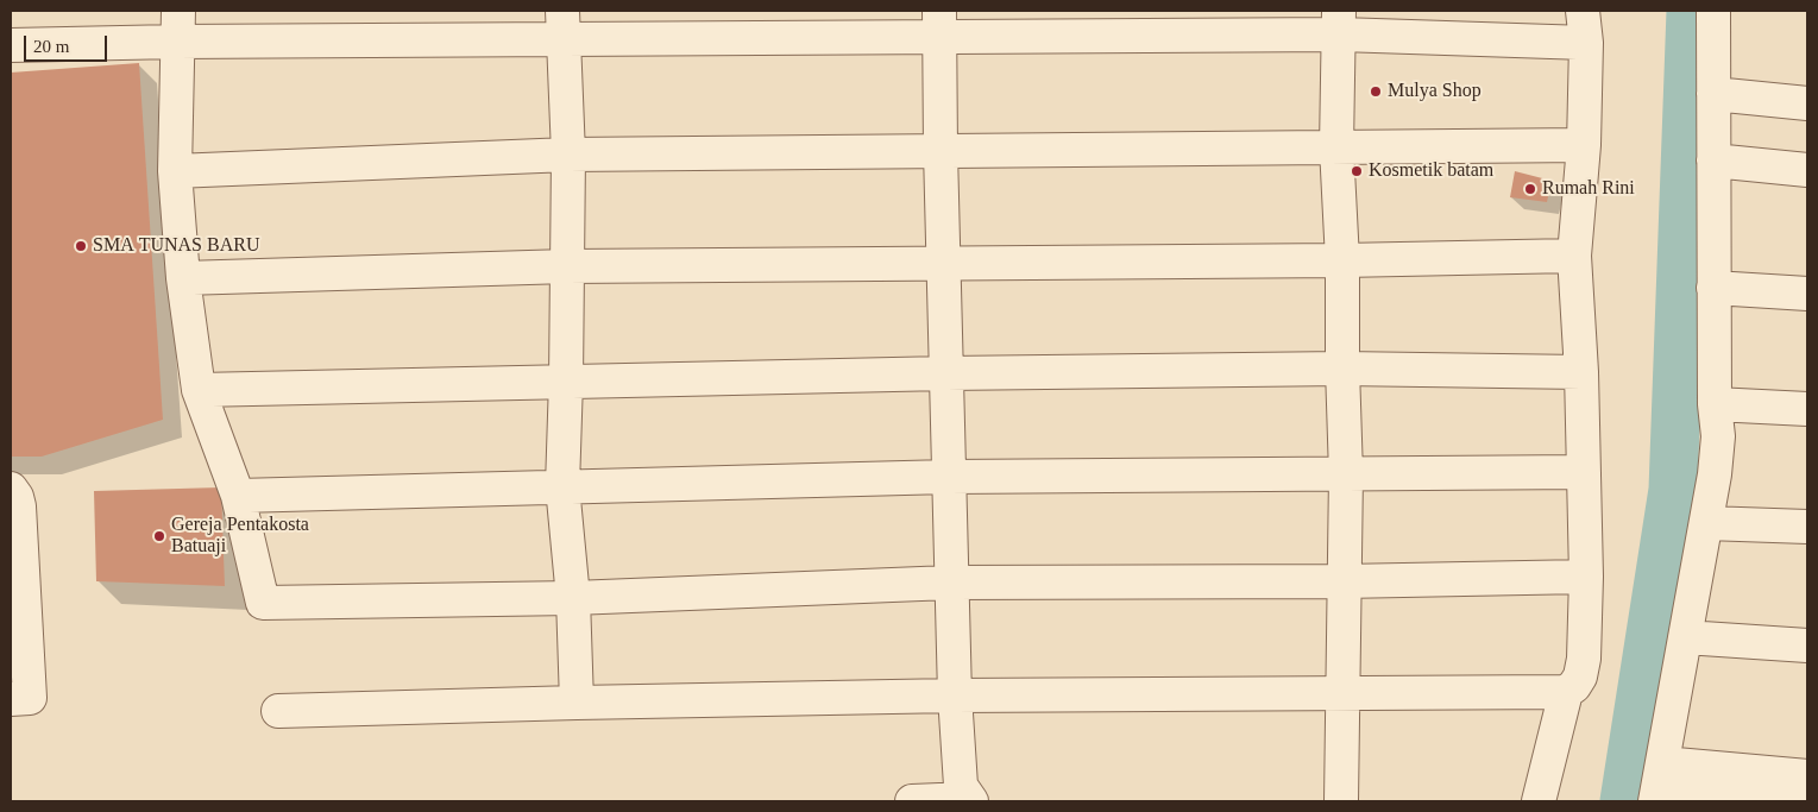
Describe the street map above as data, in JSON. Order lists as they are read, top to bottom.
{
  "places": [
    "Mulya Shop",
    "Kosmetik batam",
    "Rumah Rini",
    "SMA TUNAS BARU",
    "Gereja Pentakosta Batuaji"
  ],
  "scale_bar": "20 m"
}
